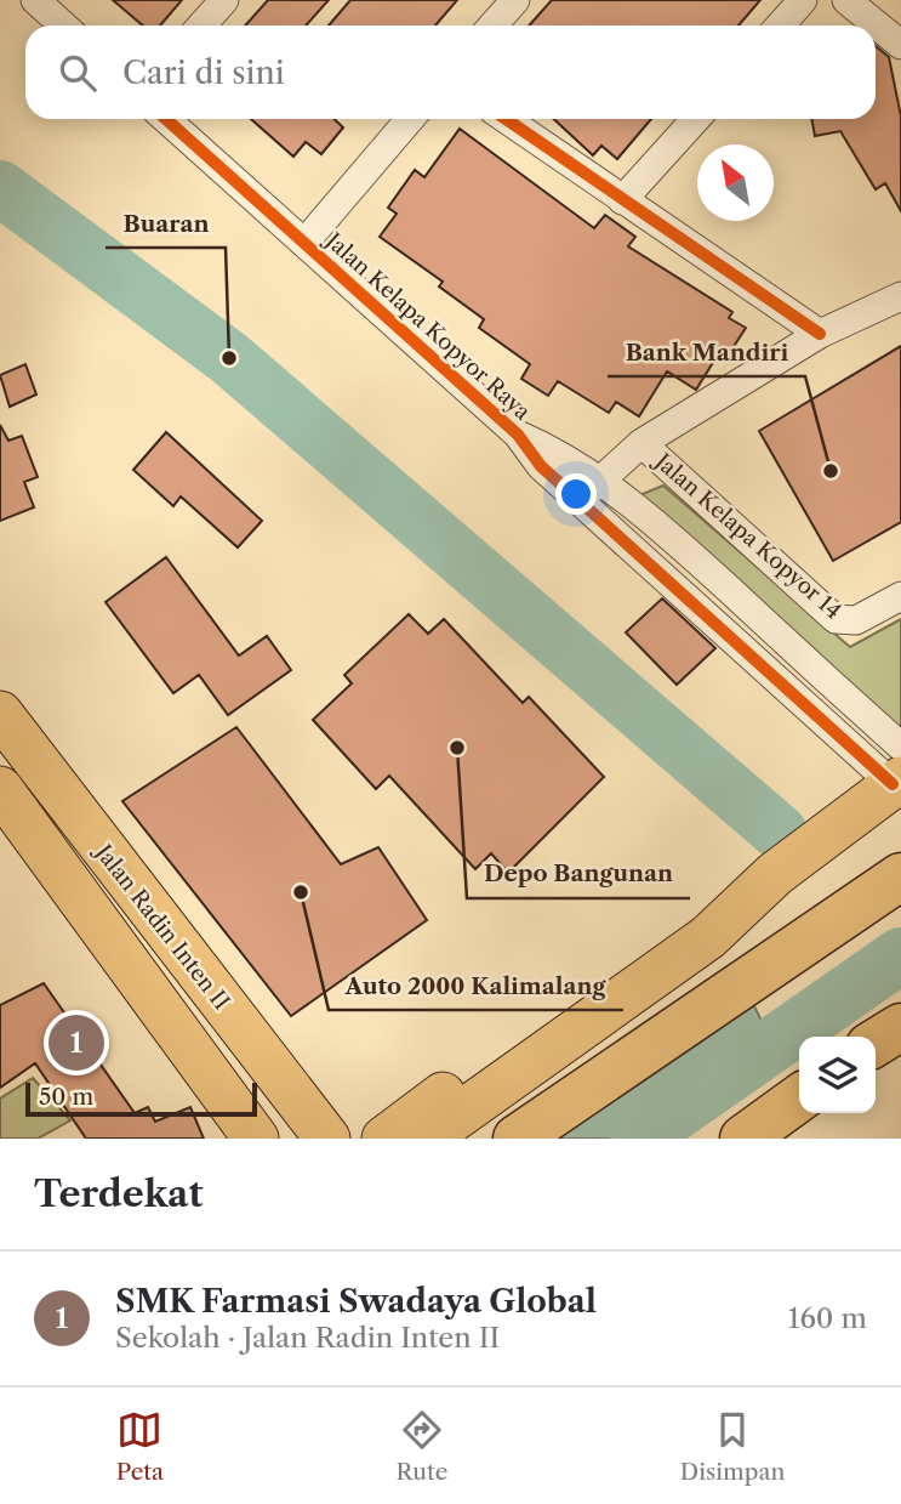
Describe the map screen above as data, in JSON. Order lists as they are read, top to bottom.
{
  "streets": {
    "main road": ["Jalan Radin Inten II"],
    "street": ["Jalan Kelapa Kopyor Raya", "Jalan Kelapa Kopyor 14"]
  },
  "places": [
    "Buaran",
    "Bank Mandiri",
    "Depo Bangunan",
    "Auto 2000 Kalimalang"
  ],
  "scale_bar": "50 m",
  "north": "top left",
  "page": {
    "search": "Cari di sini",
    "pins": "1",
    "scale": "50 m",
    "heading": "Terdekat",
    "list": [
      {
        "mark": "1",
        "name": "SMK Farmasi Swadaya Global",
        "note": "Sekolah · Jalan Radin Inten II",
        "value": "160 m"
      }
    ],
    "nav": ["Peta", "Rute", "Disimpan"]
  }
}
